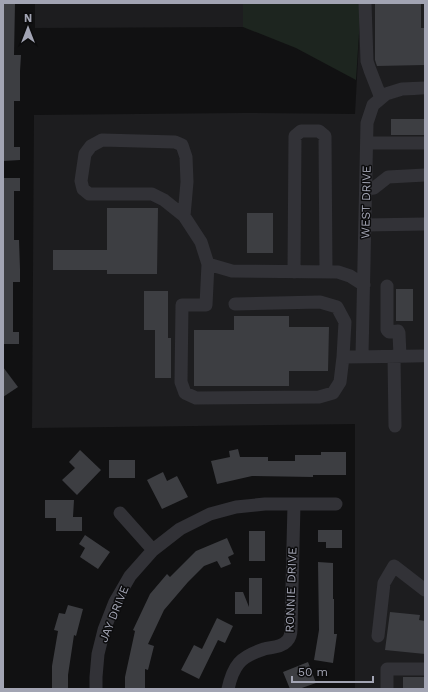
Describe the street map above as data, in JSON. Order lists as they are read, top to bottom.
{
  "streets": {
    "street": ["WEST DRIVE", "RONNIE DRIVE", "JAY DRIVE"]
  },
  "crossings": [
    ["RONNIE DRIVE", "JAY DRIVE"]
  ],
  "scale_bar": "50 m",
  "north": "top"
}
